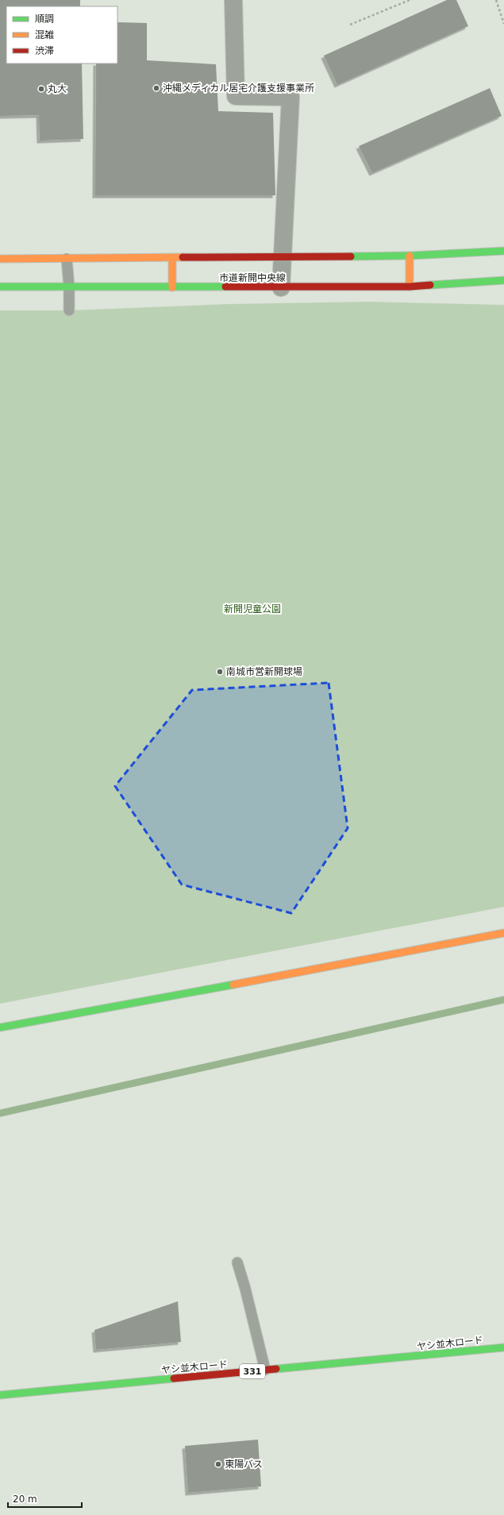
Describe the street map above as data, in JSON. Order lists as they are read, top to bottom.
{
  "streets": {
    "main road": ["市道新開中央線", "ヤシ並木ロード", "331"]
  },
  "parks": ["新開児童公園"],
  "places": [
    "沖縄メディカル居宅介護支援事業所",
    "丸大",
    "南城市営新開球場",
    "東陽バス"
  ],
  "legend": ["順調", "混雑", "渋滞"],
  "scale_bar": "20 m"
}
